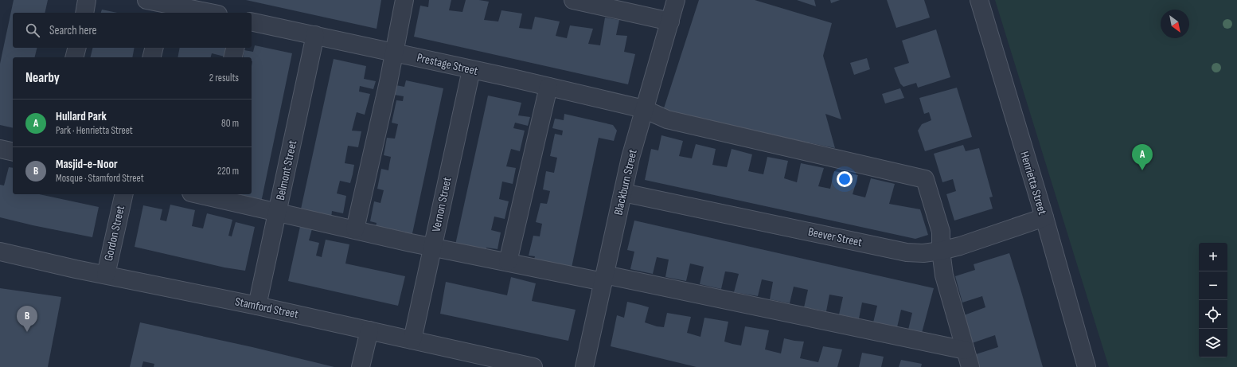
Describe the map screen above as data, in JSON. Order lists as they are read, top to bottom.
{
  "streets": {
    "street": [
      "Prestage Street",
      "Belmont Street",
      "Blackburn Street",
      "Henrietta Street",
      "Vernon Street",
      "Gordon Street",
      "Beever Street",
      "Stamford Street"
    ]
  },
  "crossings": [
    ["Prestage Street", "Belmont Street"],
    ["Prestage Street", "Blackburn Street"],
    ["Prestage Street", "Vernon Street"],
    ["Prestage Street", "Beever Street"],
    ["Belmont Street", "Stamford Street"],
    ["Blackburn Street", "Beever Street"],
    ["Henrietta Street", "Beever Street"],
    ["Vernon Street", "Stamford Street"],
    ["Gordon Street", "Stamford Street"]
  ],
  "north": "bottom right",
  "page": {
    "search": "Search here",
    "heading": ["Nearby", "2 results"],
    "list": [
      {
        "mark": "A",
        "name": "Hullard Park",
        "note": "Park · Henrietta Street",
        "value": "80 m"
      },
      {
        "mark": "B",
        "name": "Masjid-e-Noor",
        "note": "Mosque · Stamford Street",
        "value": "220 m"
      }
    ],
    "pins": ["A", "B"],
    "map_buttons": ["+", "−"]
  }
}
